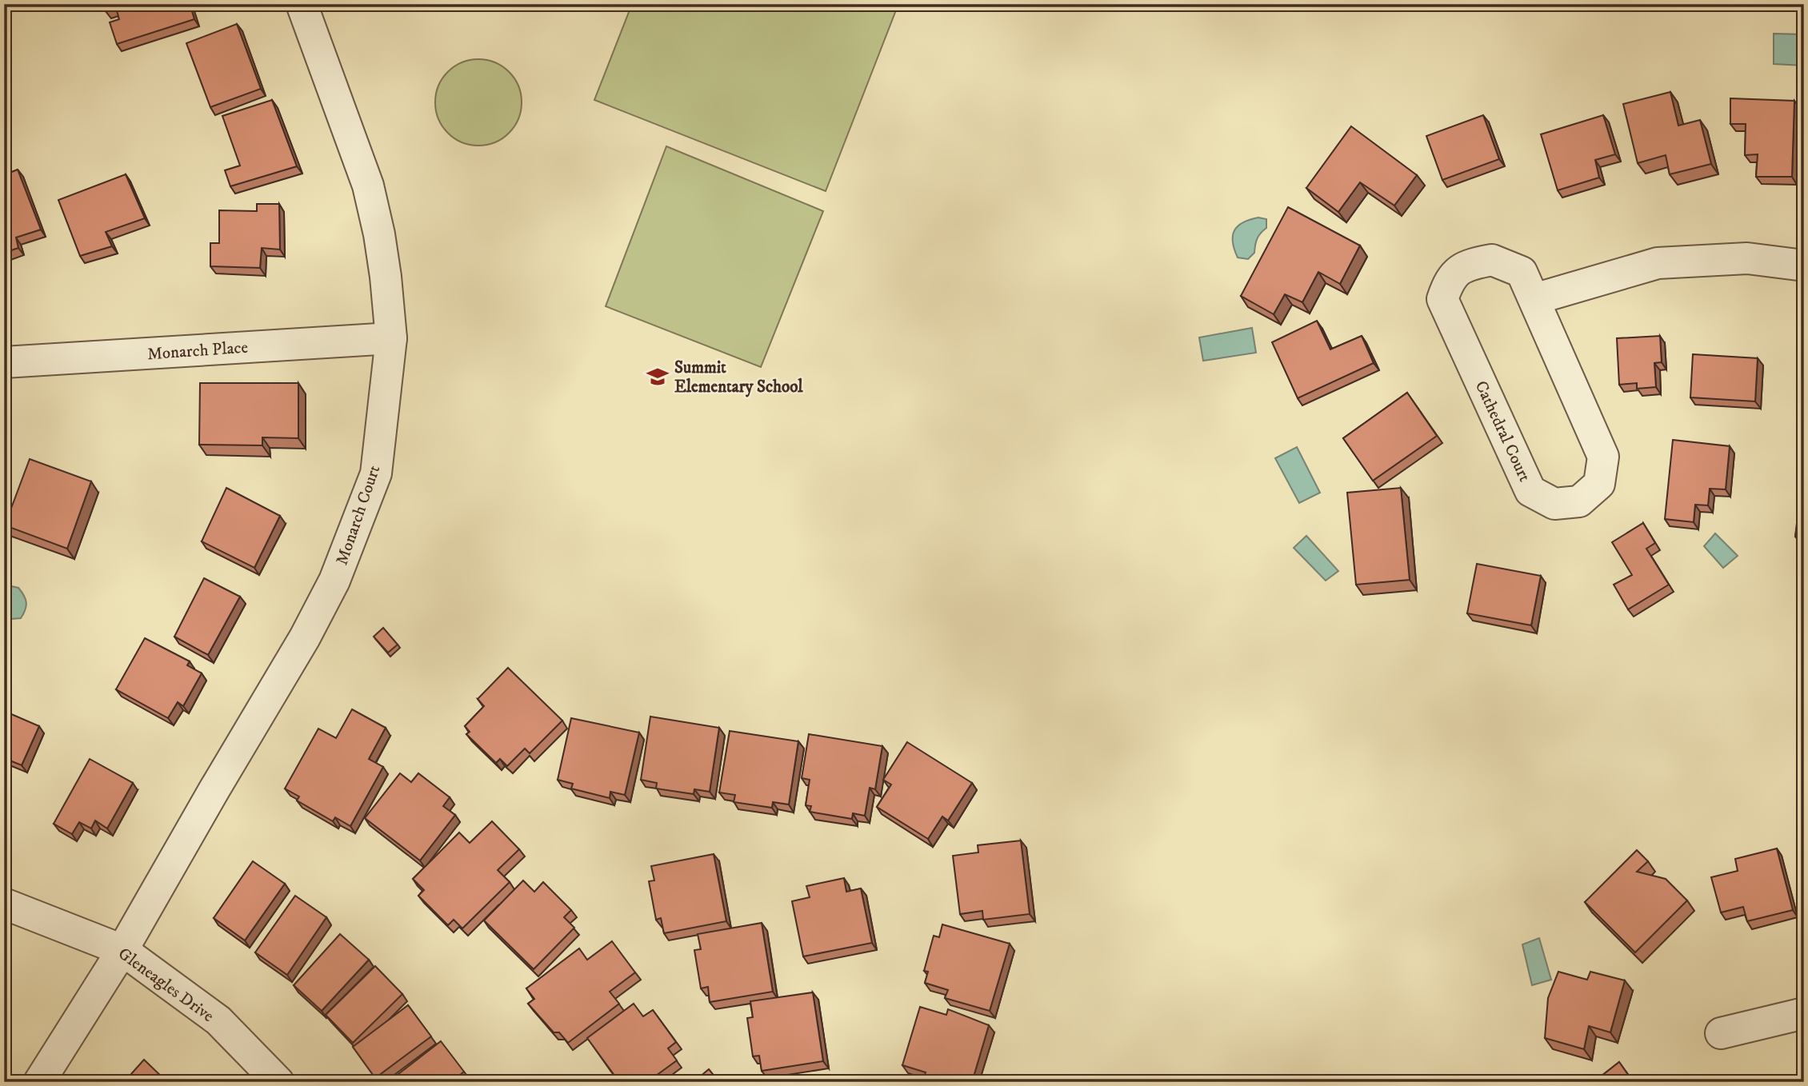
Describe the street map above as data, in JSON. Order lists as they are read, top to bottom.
{
  "streets": {
    "street": [
      "Monarch Place",
      "Cathedral Court",
      "Monarch Court",
      "Gleneagles Drive"
    ]
  },
  "crossings": [
    ["Monarch Place", "Monarch Court"],
    ["Monarch Court", "Gleneagles Drive"]
  ],
  "places": {
    "school or university": ["Summit Elementary School"]
  }
}
